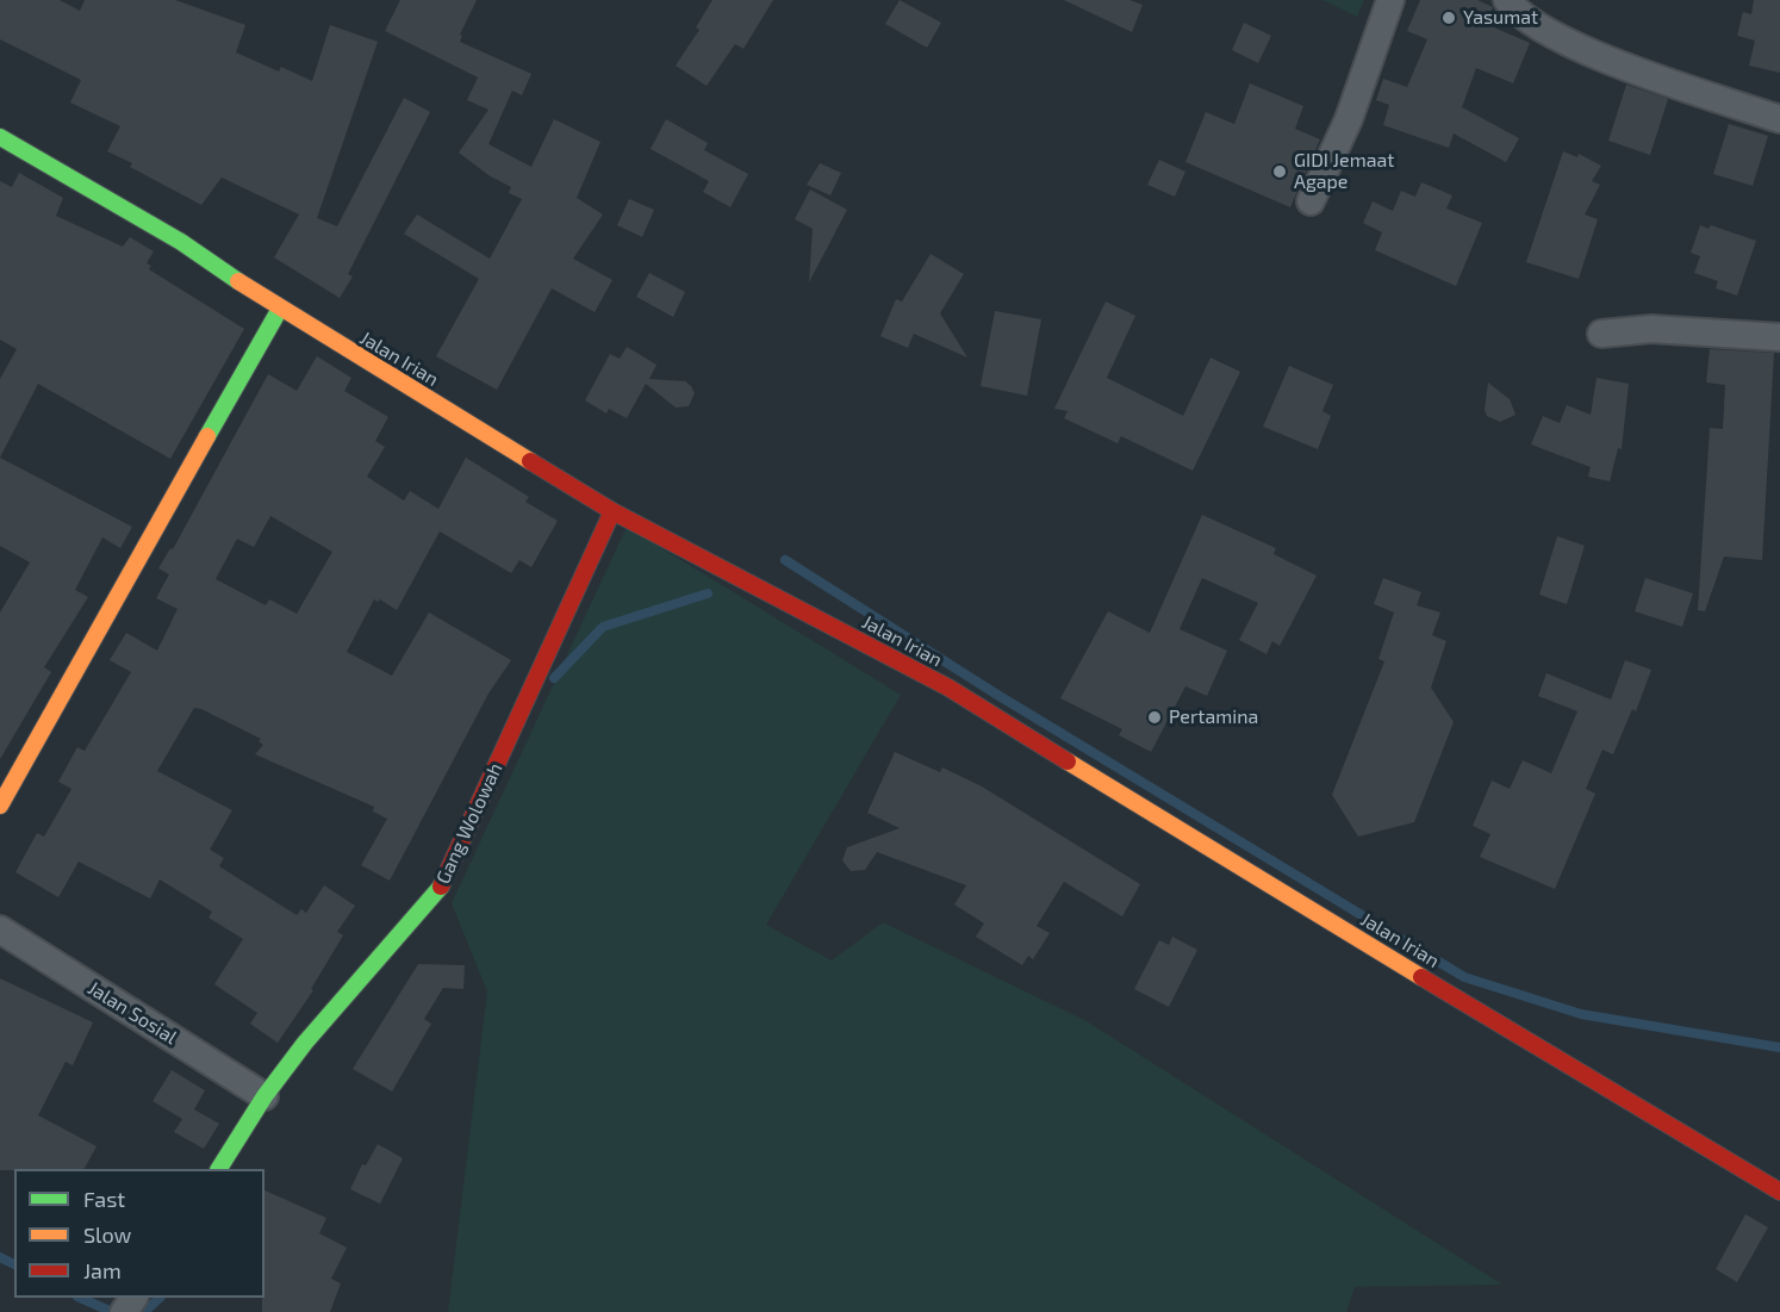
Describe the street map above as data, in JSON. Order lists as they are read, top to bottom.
{
  "streets": {
    "main road": ["Jalan Irian", "Gang Wolowah"],
    "street": ["Jalan Sosial"]
  },
  "crossings": [
    ["Jalan Irian", "Gang Wolowah"],
    ["Gang Wolowah", "Jalan Sosial"]
  ],
  "places": ["Yasumat", "GIDI Jemaat Agape", "Pertamina"],
  "legend": ["Fast", "Slow", "Jam"]
}
